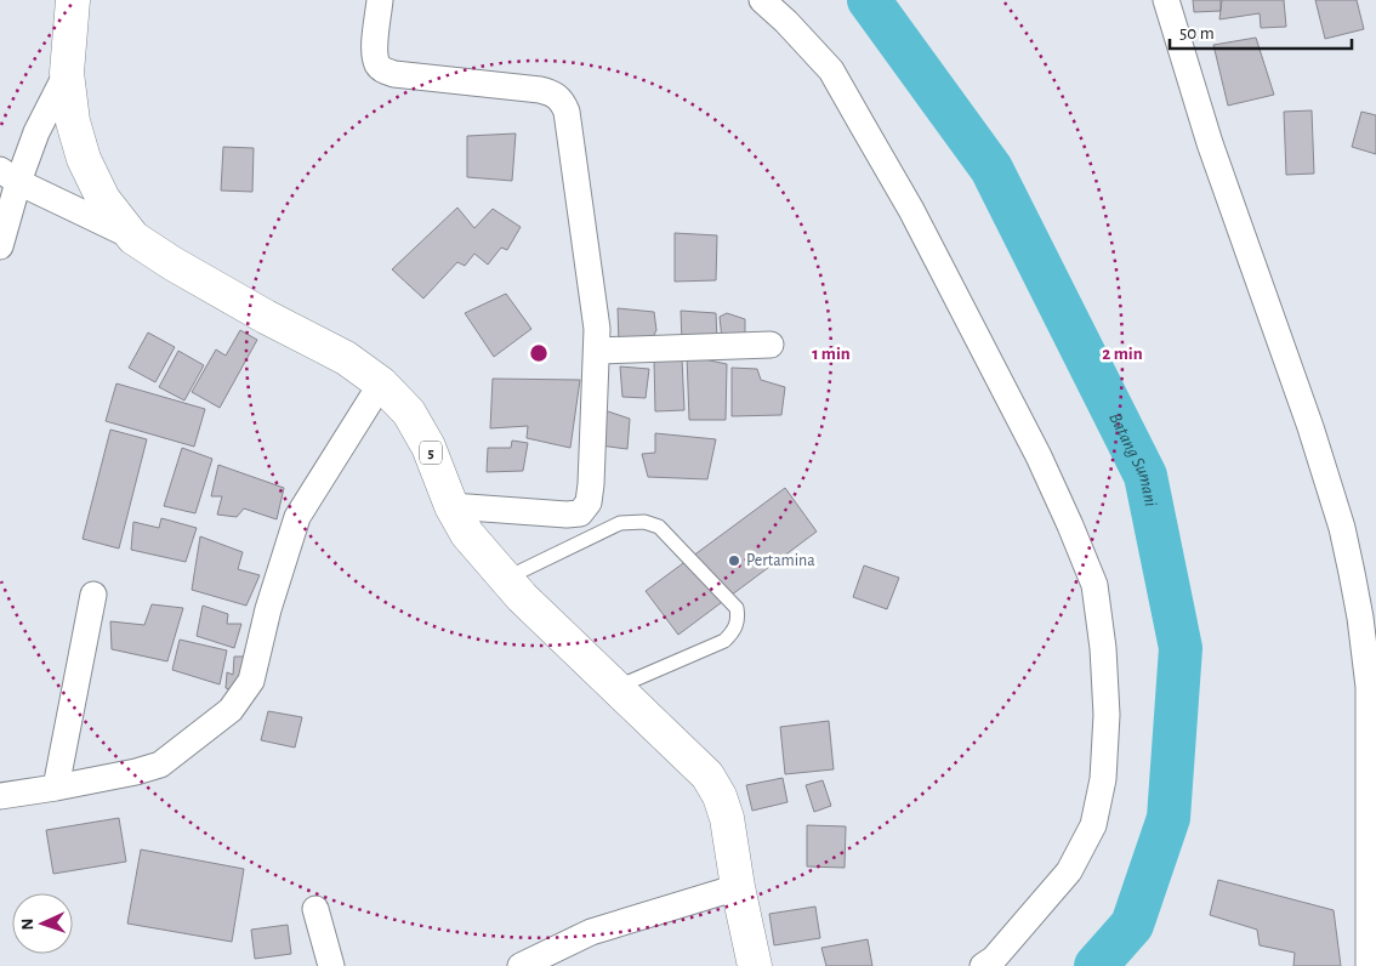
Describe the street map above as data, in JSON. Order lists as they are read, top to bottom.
{
  "streets": {
    "highway": ["5"]
  },
  "water": ["Batang Sumani"],
  "places": ["Pertamina"],
  "scale_bar": "50 m",
  "north": "left",
  "rings": ["1 min", "2 min"]
}
